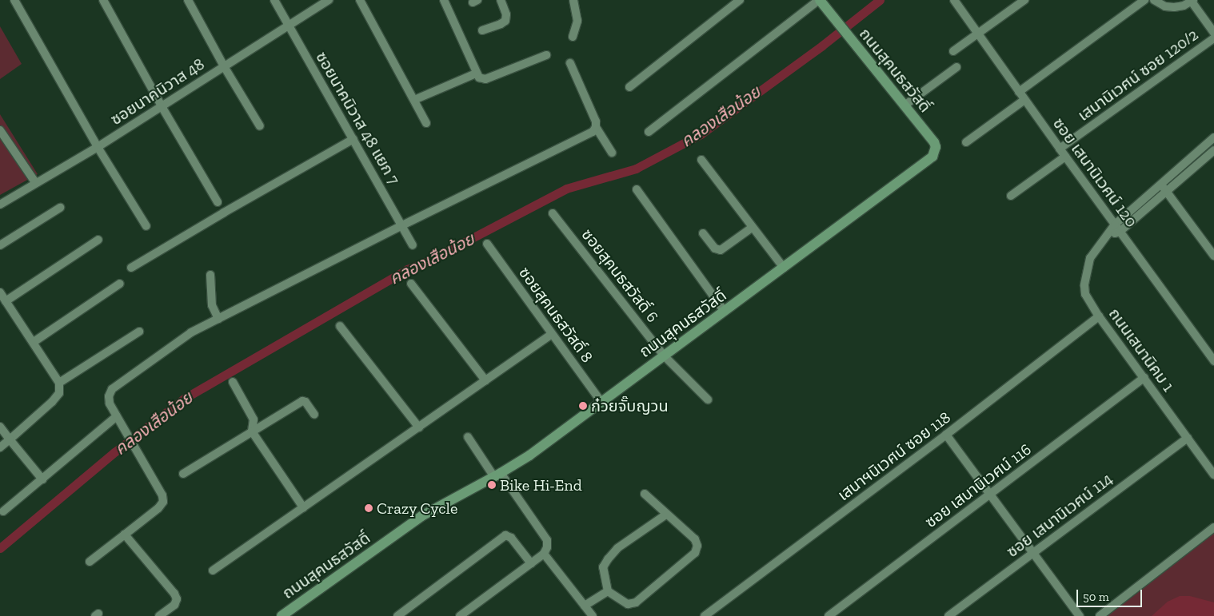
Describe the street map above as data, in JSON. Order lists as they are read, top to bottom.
{
  "streets": {
    "main road": ["ถนนสุคนธสวัสดิ์"],
    "street": [
      "เสนานิเวศน์ ซอย 120/2",
      "ซอยนาคนิวาส 48",
      "ซอยนาคนิวาส 48 แยก 7",
      "ซอย เสนานิเวศน์ 120",
      "ซอยสุคนธสวัสดิ์ 6",
      "ซอยสุคนธสวัสดิ์ 8",
      "ถนนเสนานิคม 1",
      "เสนาฯนิเวศน์ ซอย 118",
      "ซอย เสนานิเวศน์ 116",
      "ซอย เสนานิเวศน์ 114"
    ]
  },
  "crossings": [
    ["ถนนสุคนธสวัสดิ์", "ซอยสุคนธสวัสดิ์ 6"],
    ["ถนนสุคนธสวัสดิ์", "ซอยสุคนธสวัสดิ์ 8"],
    ["เสนานิเวศน์ ซอย 120/2", "ซอย เสนานิเวศน์ 120"],
    ["ซอยนาคนิวาส 48", "ซอยนาคนิวาส 48 แยก 7"],
    ["ซอย เสนานิเวศน์ 120", "ถนนเสนานิคม 1"],
    ["ถนนเสนานิคม 1", "เสนาฯนิเวศน์ ซอย 118"],
    ["ถนนเสนานิคม 1", "ซอย เสนานิเวศน์ 116"],
    ["ถนนเสนานิคม 1", "ซอย เสนานิเวศน์ 114"]
  ],
  "water": ["คลองเสือน้อย"],
  "places": ["ก๋วยจั๊บญวน", "Bike Hi-End", "Crazy Cycle"],
  "scale_bar": "50 m"
}
